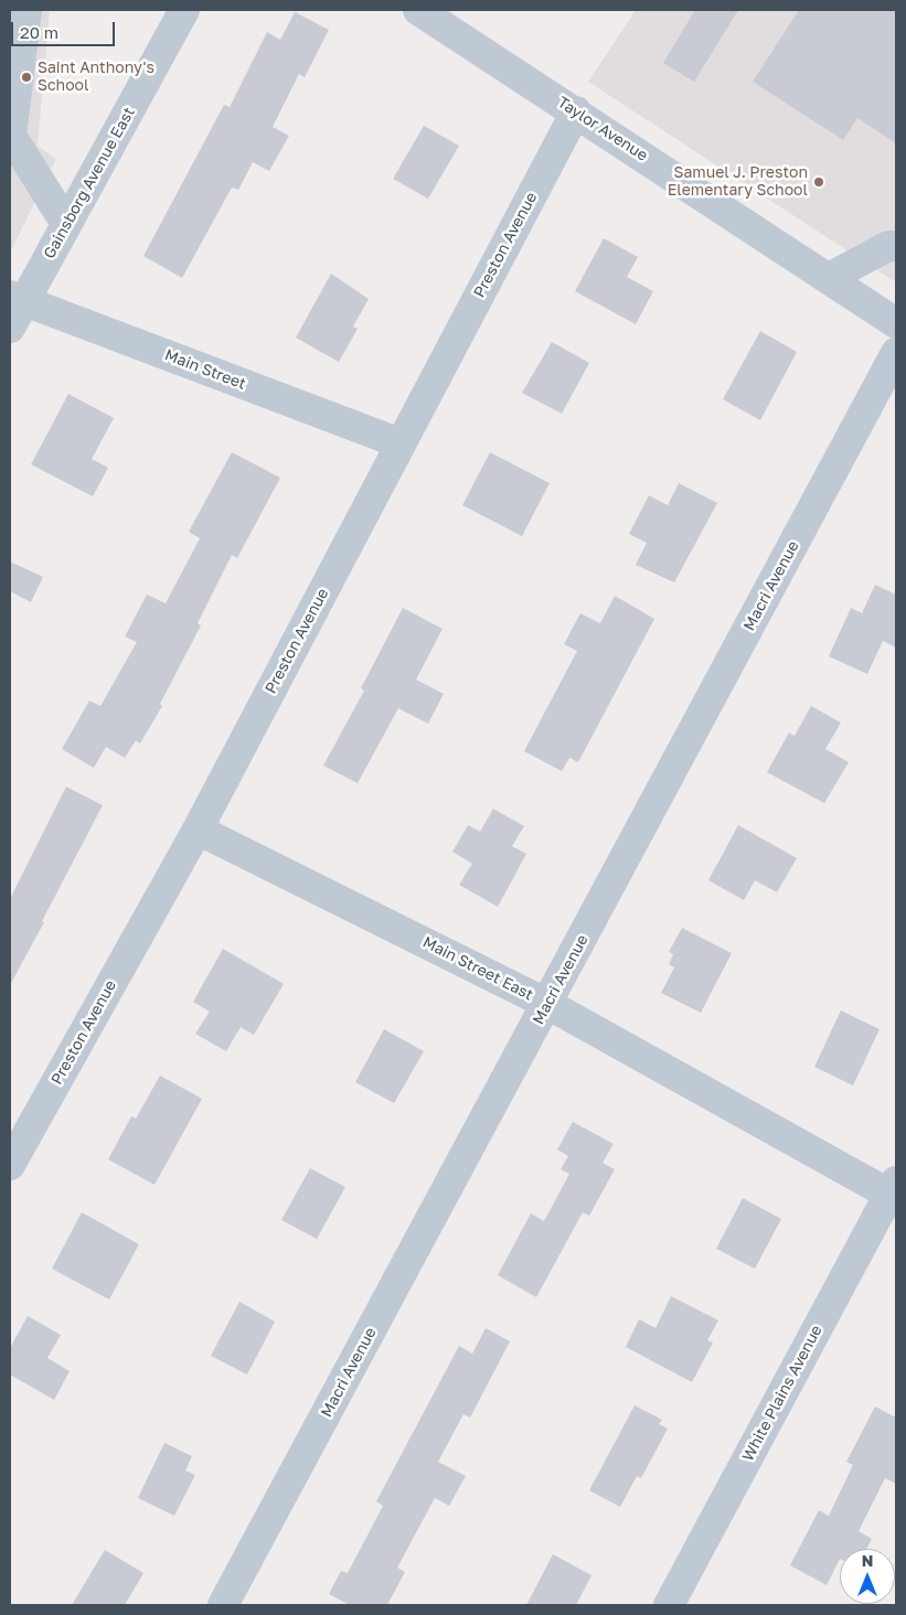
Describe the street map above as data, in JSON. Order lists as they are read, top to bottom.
{
  "streets": {
    "street": [
      "Taylor Avenue",
      "Gainsborg Avenue East",
      "Preston Avenue",
      "Main Street",
      "Macri Avenue",
      "Main Street East",
      "White Plains Avenue"
    ]
  },
  "crossings": [
    ["Taylor Avenue", "Preston Avenue"],
    ["Gainsborg Avenue East", "Main Street"],
    ["Preston Avenue", "Main Street"],
    ["Preston Avenue", "Main Street East"],
    ["Macri Avenue", "Main Street East"],
    ["Main Street East", "White Plains Avenue"]
  ],
  "places": ["Saint Anthony's School", "Samuel J. Preston Elementary School"],
  "scale_bar": "20 m",
  "north": "top"
}
